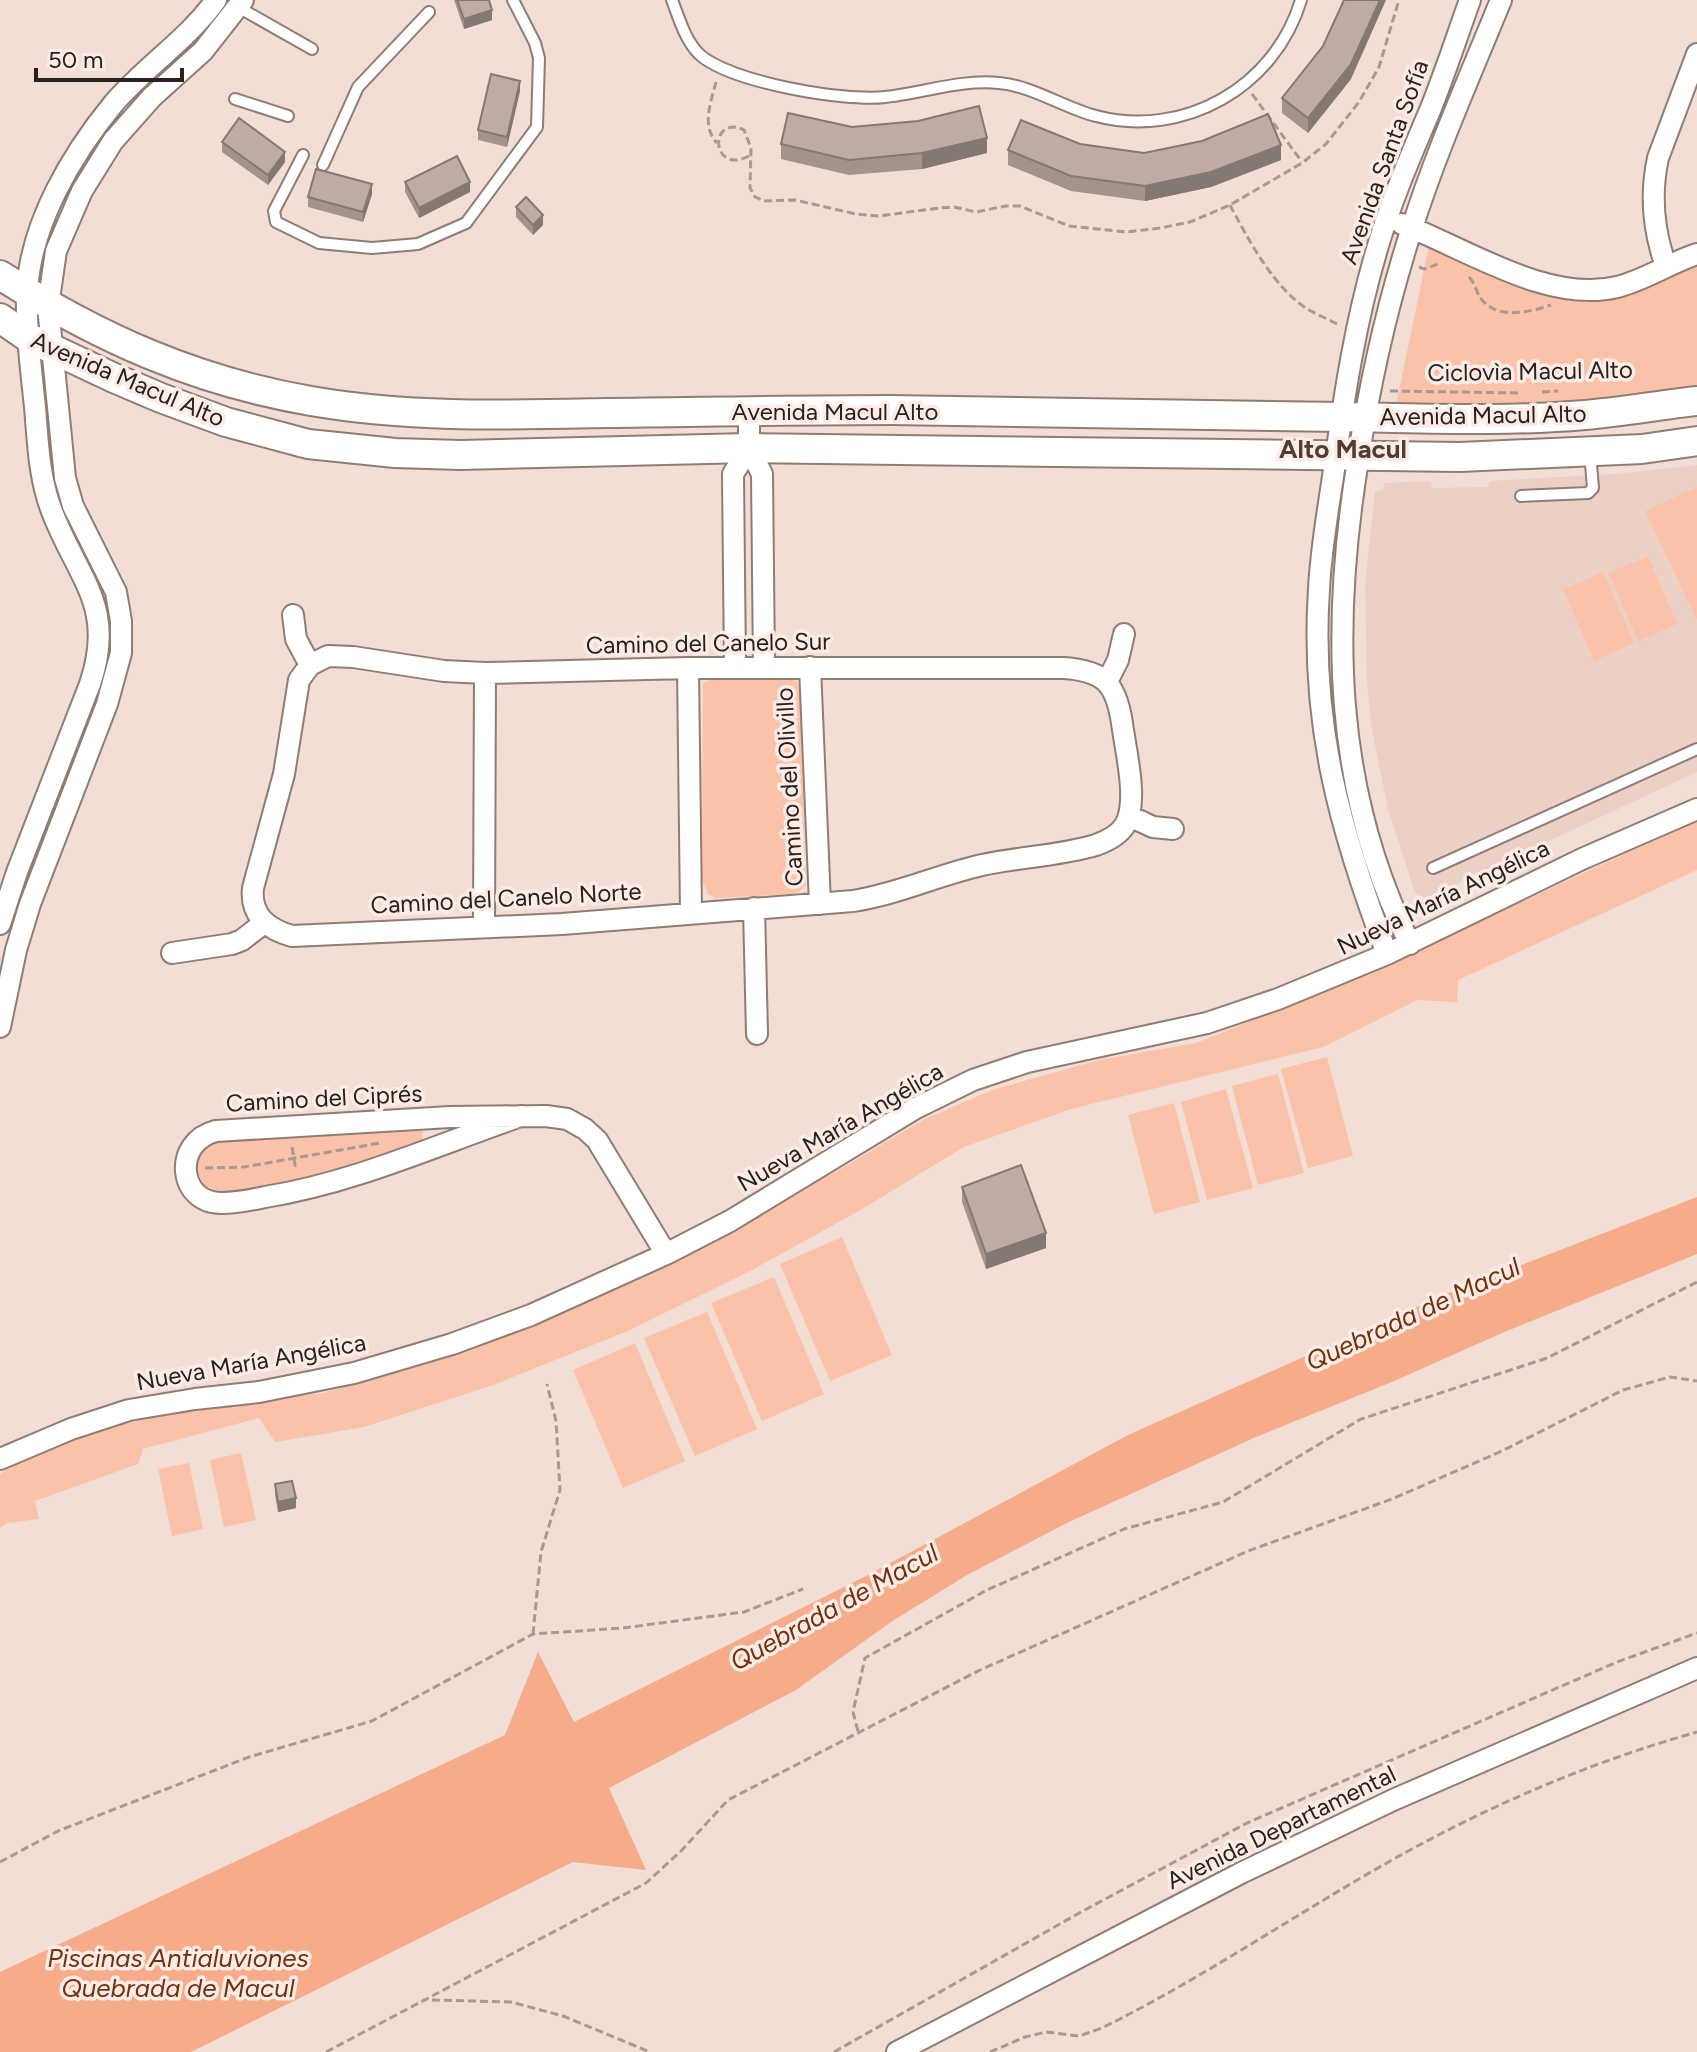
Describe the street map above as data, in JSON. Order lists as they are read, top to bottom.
{
  "streets": {
    "street": [
      "Avenida Santa Sofía",
      "Avenida Macul Alto",
      "Camino del Canelo Sur",
      "Camino del Olivillo",
      "Nueva María Angélica",
      "Camino del Canelo Norte",
      "Camino del Ciprés",
      "Avenida Departamental"
    ],
    "path": ["Ciclovìa Macul Alto"]
  },
  "crossings": [
    ["Avenida Santa Sofía", "Ciclovìa Macul Alto"],
    ["Avenida Santa Sofía", "Avenida Macul Alto"],
    ["Avenida Santa Sofía", "Nueva María Angélica"],
    ["Ciclovìa Macul Alto", "Avenida Macul Alto"],
    ["Camino del Canelo Sur", "Camino del Olivillo"],
    ["Camino del Olivillo", "Camino del Canelo Norte"],
    ["Nueva María Angélica", "Camino del Ciprés"]
  ],
  "districts": ["Alto Macul"],
  "water": ["Quebrada de Macul", "Piscinas Antialuviones Quebrada de Macul"],
  "scale_bar": "50 m"
}
